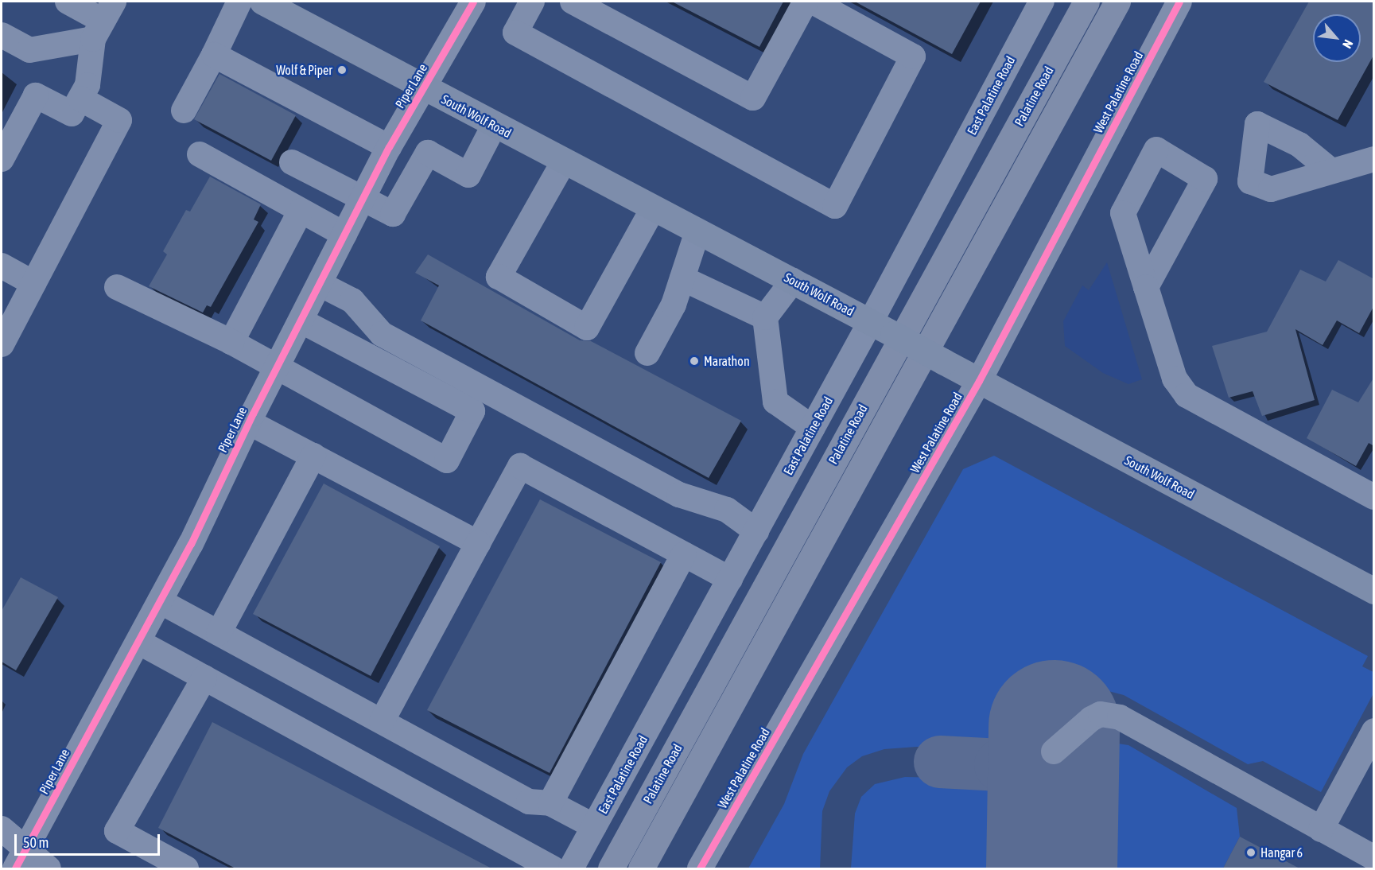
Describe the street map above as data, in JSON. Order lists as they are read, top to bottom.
{
  "streets": {
    "highway": ["Palatine Road"],
    "main road": ["South Wolf Road"],
    "street": ["Piper Lane", "West Palatine Road", "East Palatine Road"]
  },
  "crossings": [
    ["Piper Lane", "South Wolf Road"],
    ["West Palatine Road", "South Wolf Road"],
    ["East Palatine Road", "South Wolf Road"]
  ],
  "places": ["Wolf & Piper", "Marathon", "Hangar 6"],
  "scale_bar": "50 m",
  "north": "bottom right"
}
